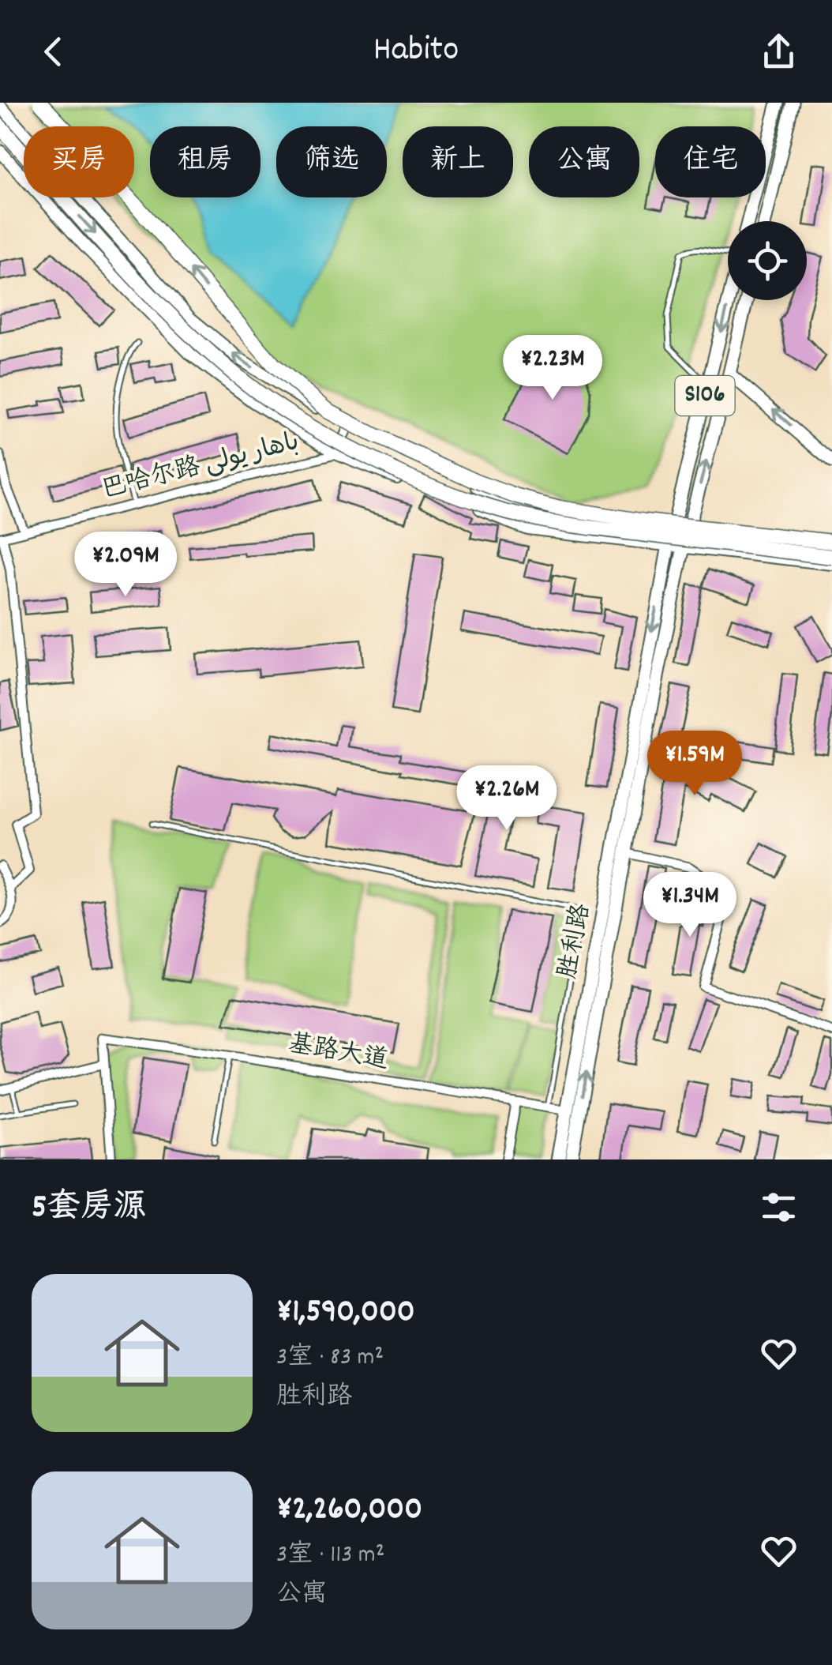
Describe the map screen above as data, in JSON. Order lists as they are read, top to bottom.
{
  "streets": {
    "main road": ["S106", "胜利路"],
    "street": ["巴哈尔路 باھار يولى", "基路大道"]
  },
  "crossings": [
    ["S106", "胜利路"],
    ["胜利路", "基路大道"]
  ],
  "page": {
    "header": "Habito",
    "chip": [
      "买房",
      "租房",
      "筛选",
      "新上",
      "公寓",
      "住宅"
    ],
    "price": [
      "¥2.23M",
      "¥2.09M",
      "¥1.59M",
      "¥2.26M",
      "¥1.34M"
    ],
    "heading": "5套房源",
    "list": [
      {
        "name": "¥1,590,000",
        "note": "3室 · 83 m² · 胜利路"
      },
      {
        "name": "¥2,260,000",
        "note": "3室 · 113 m² · 公寓"
      }
    ]
  }
}
